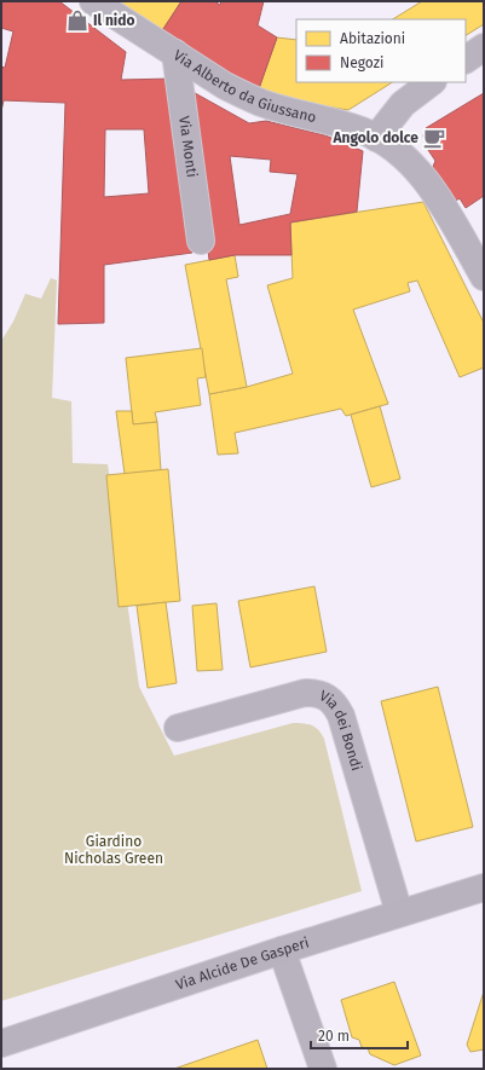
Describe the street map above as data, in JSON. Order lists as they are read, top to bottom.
{
  "streets": {
    "street": [
      "Via Alberto da Giussano",
      "Via Monti",
      "Via dei Bondi",
      "Via Alcide De Gasperi"
    ]
  },
  "crossings": [
    ["Via Alberto da Giussano", "Via Monti"],
    ["Via dei Bondi", "Via Alcide De Gasperi"]
  ],
  "parks": ["Giardino Nicholas Green"],
  "places": {
    "shop": ["Il nido"],
    "cafe": ["Angolo dolce"]
  },
  "legend": ["Abitazioni", "Negozi"],
  "scale_bar": "20 m"
}
